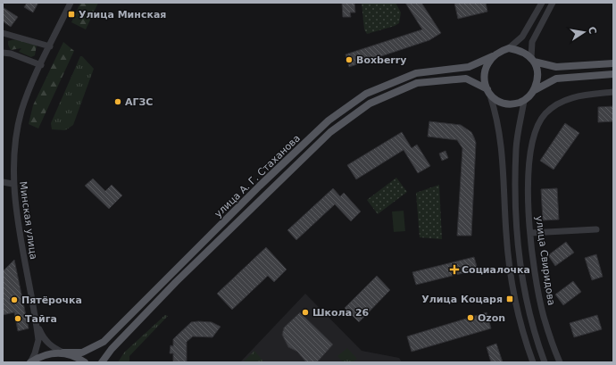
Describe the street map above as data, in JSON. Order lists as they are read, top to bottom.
{
  "streets": {
    "main road": ["улица А. Г. Стаханова"],
    "street": ["Минская улица", "улица Свиридова"]
  },
  "crossings": [
    ["улица А. Г. Стаханова", "Минская улица"]
  ],
  "places": {
    "transit": ["Улица Минская", "Улица Коцаря"],
    "other": [
      "Boxberry",
      "АГЗС",
      "Пятёрочка",
      "Школа 26",
      "Ozon",
      "Тайга"
    ],
    "health": ["Социалочка"]
  },
  "north": "right"
}
